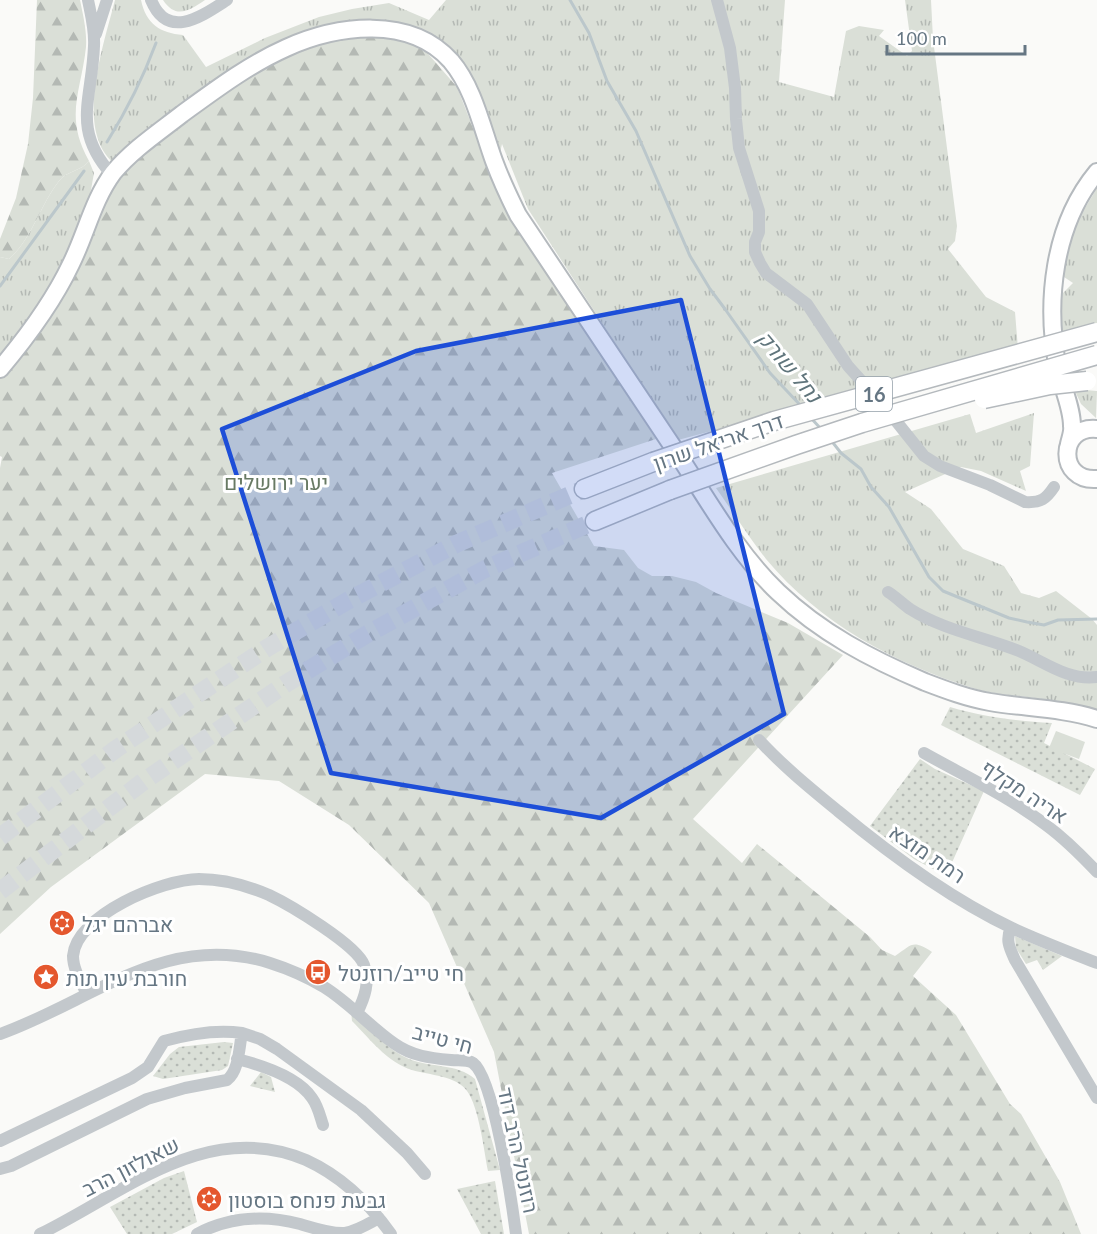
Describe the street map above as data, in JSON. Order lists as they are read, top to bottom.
{
  "streets": {
    "highway": ["16", "דרך אריאל שרון"],
    "street": [
      "אריה מקלף",
      "רמת מוצא",
      "חי טייב",
      "רוזנטל הרב דוד",
      "שאולזון הרב"
    ]
  },
  "crossings": [
    ["חי טייב", "רוזנטל הרב דוד"]
  ],
  "water": ["נחל שורק"],
  "parks": ["יער ירושלים"],
  "places": {
    "synagogue": ["אברהם יגל", "גבעת פנחס בוסטון"],
    "bus stop": ["חי טייב/רוזנטל"],
    "place": ["חורבת עין תות"]
  },
  "scale_bar": "100 m"
}
